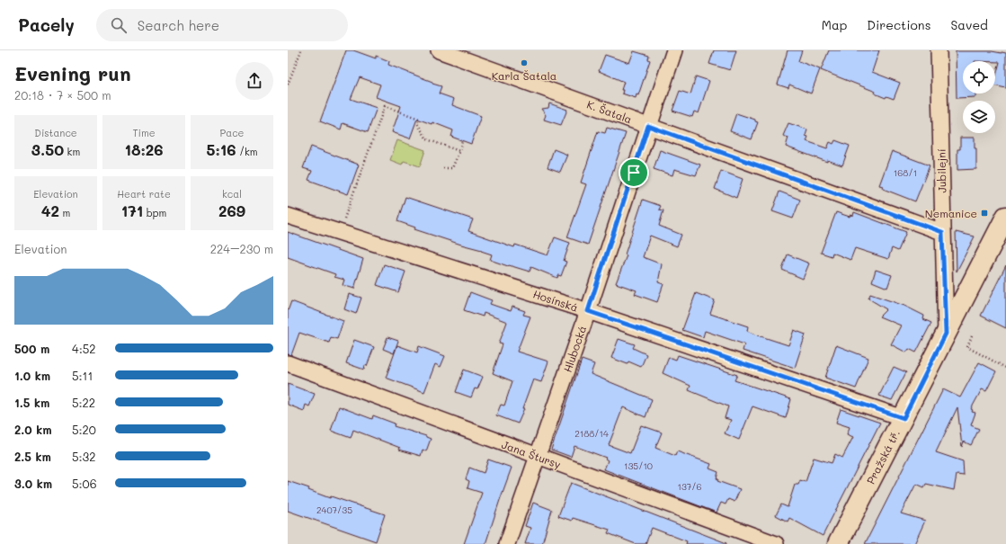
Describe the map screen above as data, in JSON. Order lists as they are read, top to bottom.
{
  "streets": {
    "main road": ["Pražská tř."],
    "street": [
      "K. Šatala",
      "Jubilejní",
      "Hosínská",
      "Hlubocká",
      "Jana Štursy"
    ]
  },
  "crossings": [
    ["K. Šatala", "Jubilejní"],
    ["K. Šatala", "Hlubocká"],
    ["Jubilejní", "Pražská tř."],
    ["Hosínská", "Hlubocká"],
    ["Hosínská", "Pražská tř."],
    ["Hlubocká", "Jana Štursy"]
  ],
  "places": {
    "other": ["Karla Šatala"],
    "transit": ["Nemanice"]
  },
  "house_numbers": [
    "168/1",
    "2188/14",
    "135/10",
    "137/6",
    "2407/35"
  ],
  "page": {
    "header": "Pacely",
    "search": "Search here",
    "nav": ["Map", "Directions", "Saved"],
    "heading": ["Evening run", "20:18 · 7 × 500 m"],
    "stats": [
      ["Distance", "3.50 km"],
      ["Time", "18:26"],
      ["Pace", "5:16 /km"],
      ["Elevation", "42 m"],
      ["Heart rate", "171 bpm"],
      ["kcal", "269"]
    ],
    "chart": ["Elevation", "224–230 m"],
    "list": [
      {
        "name": "500 m",
        "note": "4:52"
      },
      {
        "name": "1.0 km",
        "note": "5:11"
      },
      {
        "name": "1.5 km",
        "note": "5:22"
      },
      {
        "name": "2.0 km",
        "note": "5:20"
      },
      {
        "name": "2.5 km",
        "note": "5:32"
      },
      {
        "name": "3.0 km",
        "note": "5:06"
      }
    ]
  }
}
